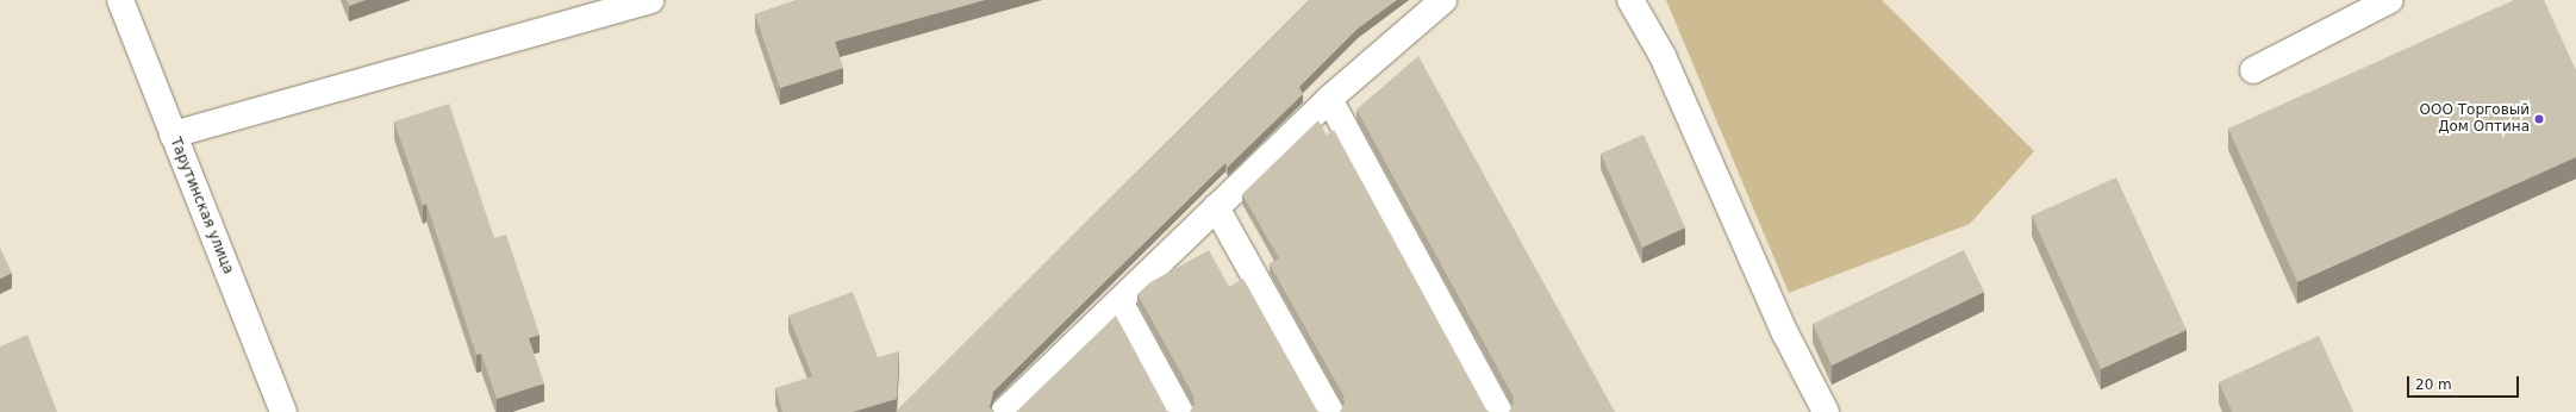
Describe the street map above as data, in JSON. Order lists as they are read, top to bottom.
{
  "streets": {
    "main road": ["Тарутинская улица"]
  },
  "places": ["ООО Торговый Дом Оптина"],
  "scale_bar": "20 m"
}
